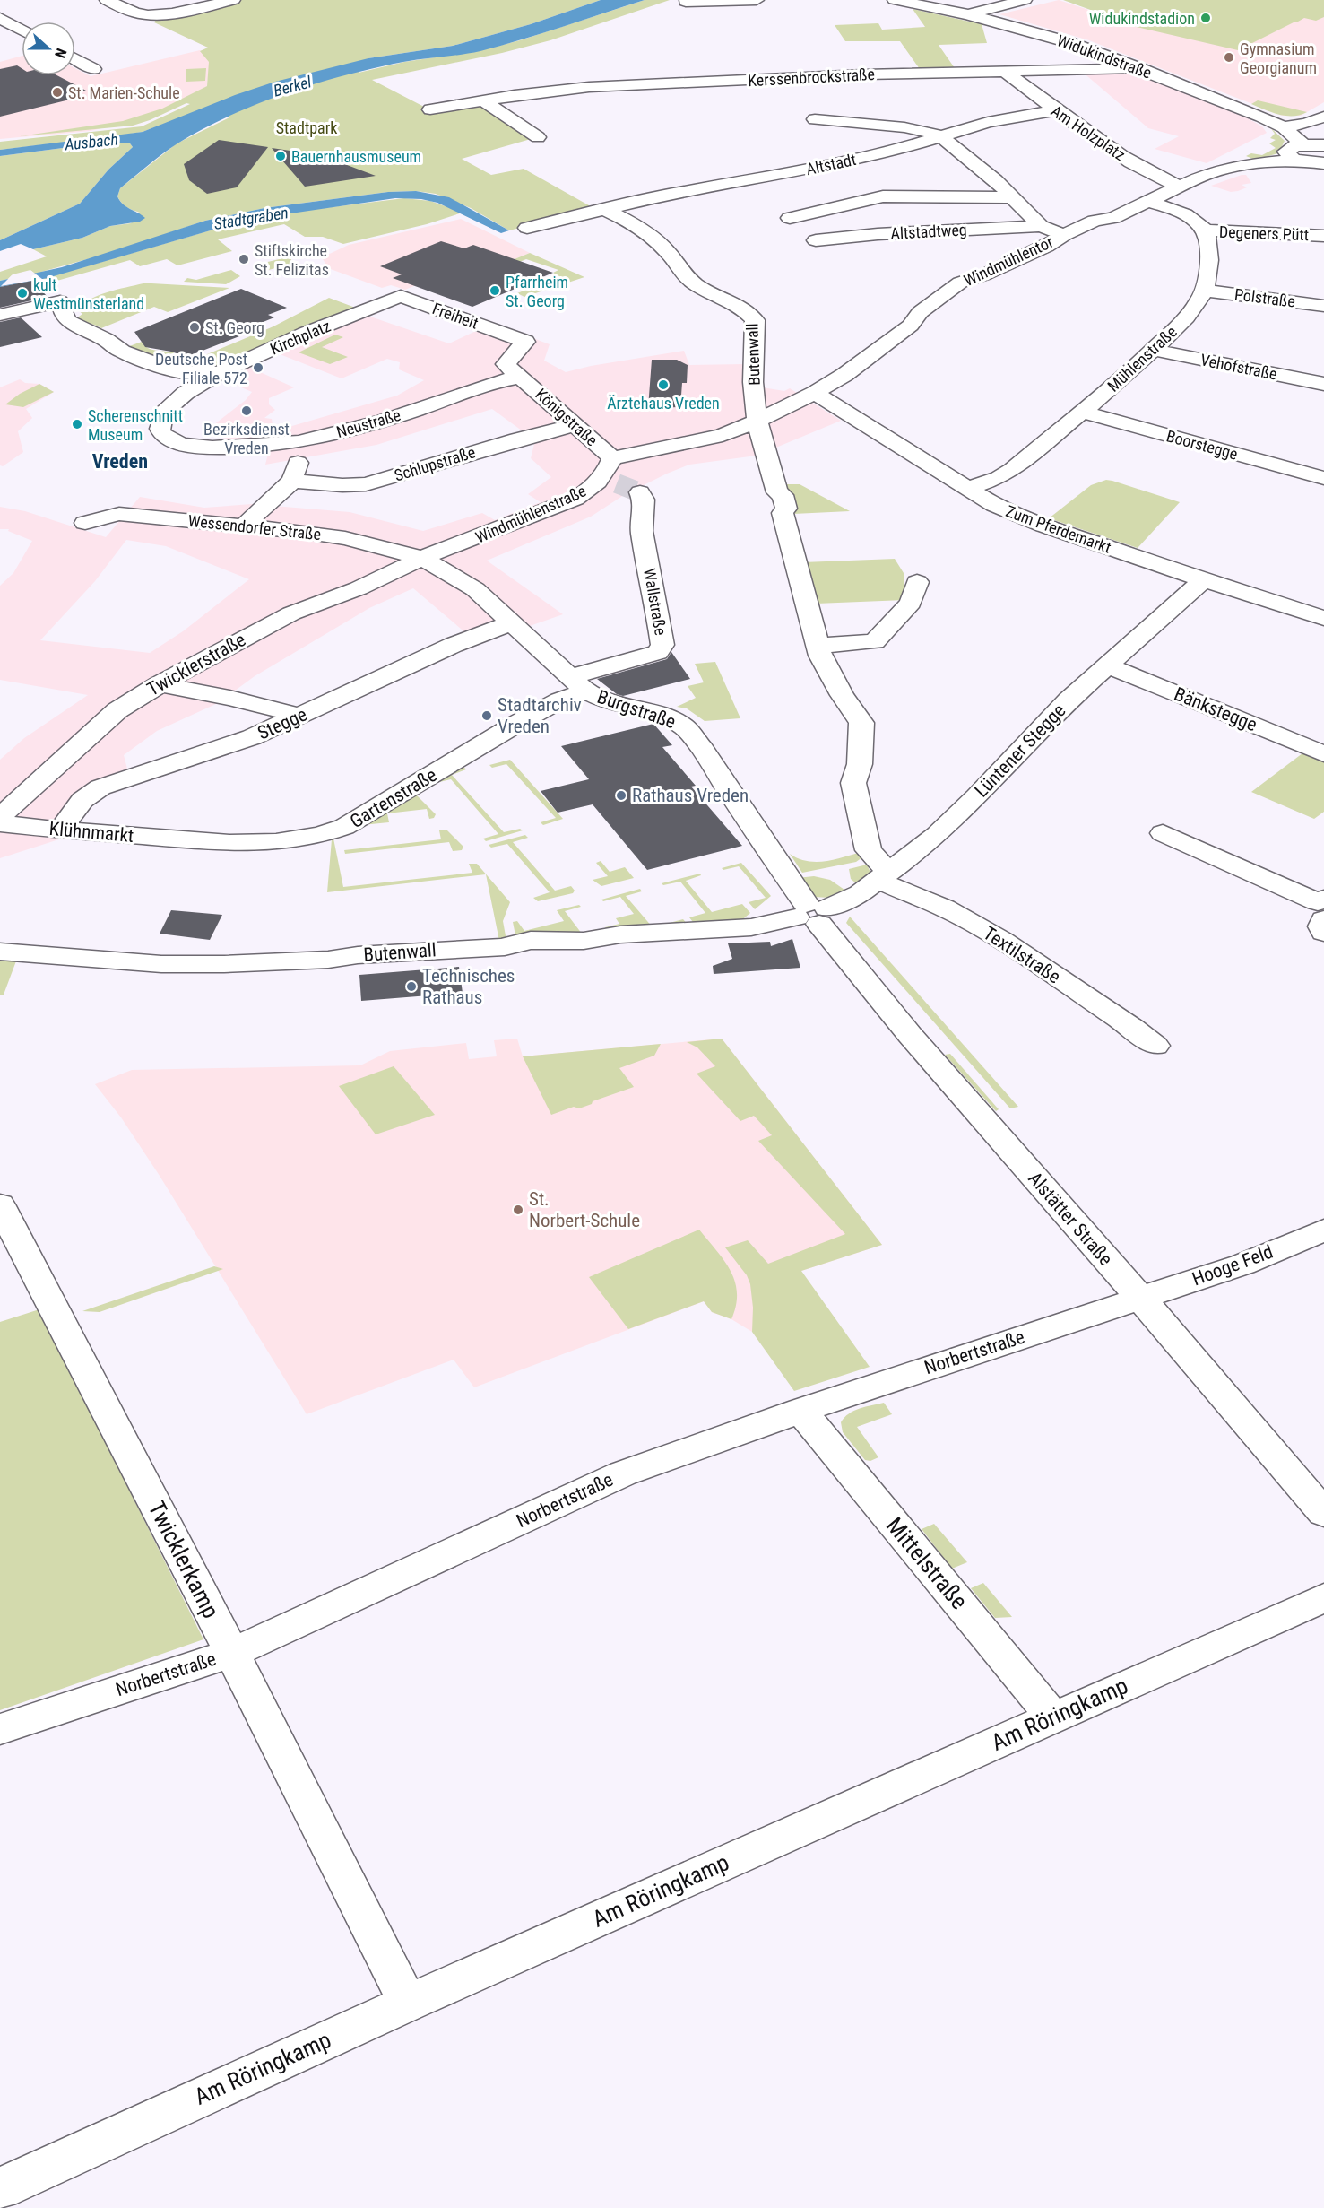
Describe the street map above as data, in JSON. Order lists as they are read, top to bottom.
{
  "streets": {
    "street": [
      "Widukindstraße",
      "Kerssenbrockstraße",
      "Am Holzplatz",
      "Altstadt",
      "Altstadtweg",
      "Degeners Pütt",
      "Windmühlentor",
      "Polstraße",
      "Freiheit",
      "Kirchplatz",
      "Butenwall",
      "Mühlenstraße",
      "Vehofstraße",
      "Königstraße",
      "Neustraße",
      "Boorstegge",
      "Schlupstraße",
      "Windmühlenstraße",
      "Wessendorfer Straße",
      "Zum Pferdemarkt",
      "Wallstraße",
      "Twicklerstraße",
      "Burgstraße",
      "Bänkstegge",
      "Stegge",
      "Lüntener Stegge",
      "Gartenstraße",
      "Klühnmarkt",
      "Textilstraße",
      "Alstätter Straße",
      "Hooge Feld",
      "Norbertstraße",
      "Twicklerkamp",
      "Mittelstraße",
      "Am Röringkamp"
    ]
  },
  "crossings": [
    ["Widukindstraße", "Kerssenbrockstraße"],
    ["Kerssenbrockstraße", "Am Holzplatz"],
    ["Am Holzplatz", "Altstadt"],
    ["Am Holzplatz", "Windmühlentor"],
    ["Altstadt", "Butenwall"],
    ["Degeners Pütt", "Mühlenstraße"],
    ["Windmühlentor", "Butenwall"],
    ["Windmühlentor", "Königstraße"],
    ["Windmühlentor", "Windmühlenstraße"],
    ["Windmühlentor", "Zum Pferdemarkt"],
    ["Polstraße", "Mühlenstraße"],
    ["Freiheit", "Kirchplatz"],
    ["Freiheit", "Königstraße"],
    ["Kirchplatz", "Neustraße"],
    ["Butenwall", "Burgstraße"],
    ["Butenwall", "Lüntener Stegge"],
    ["Butenwall", "Textilstraße"],
    ["Butenwall", "Alstätter Straße"],
    ["Mühlenstraße", "Vehofstraße"],
    ["Mühlenstraße", "Boorstegge"],
    ["Mühlenstraße", "Zum Pferdemarkt"],
    ["Königstraße", "Neustraße"],
    ["Königstraße", "Schlupstraße"],
    ["Königstraße", "Windmühlenstraße"],
    ["Windmühlenstraße", "Wessendorfer Straße"],
    ["Windmühlenstraße", "Twicklerstraße"],
    ["Windmühlenstraße", "Burgstraße"],
    ["Wessendorfer Straße", "Twicklerstraße"],
    ["Wessendorfer Straße", "Burgstraße"],
    ["Zum Pferdemarkt", "Lüntener Stegge"],
    ["Wallstraße", "Burgstraße"],
    ["Wallstraße", "Gartenstraße"],
    ["Twicklerstraße", "Burgstraße"],
    ["Burgstraße", "Stegge"],
    ["Burgstraße", "Lüntener Stegge"],
    ["Burgstraße", "Gartenstraße"],
    ["Burgstraße", "Alstätter Straße"],
    ["Bänkstegge", "Lüntener Stegge"],
    ["Stegge", "Klühnmarkt"],
    ["Lüntener Stegge", "Textilstraße"],
    ["Lüntener Stegge", "Alstätter Straße"],
    ["Gartenstraße", "Klühnmarkt"],
    ["Alstätter Straße", "Hooge Feld"],
    ["Alstätter Straße", "Norbertstraße"],
    ["Hooge Feld", "Norbertstraße"],
    ["Norbertstraße", "Twicklerkamp"],
    ["Norbertstraße", "Mittelstraße"],
    ["Twicklerkamp", "Am Röringkamp"],
    ["Mittelstraße", "Am Röringkamp"]
  ],
  "districts": ["Vreden"],
  "water": ["Berkel", "Ausbach", "Stadtgraben"],
  "parks": ["Stadtpark"],
  "places": [
    "Widukindstadion",
    "Gymnasium Georgianum",
    "St. Marien-Schule",
    "Bauernhausmuseum",
    "Stiftskirche St. Felizitas",
    "Pfarrheim St. Georg",
    "kult Westmünsterland",
    "St. Georg",
    "Deutsche Post Filiale 572",
    "Ärztehaus Vreden",
    "Bezirksdienst Vreden",
    "Scherenschnitt Museum",
    "Stadtarchiv Vreden",
    "Rathaus Vreden",
    "Technisches Rathaus",
    "St. Norbert-Schule"
  ],
  "north": "right"
}
